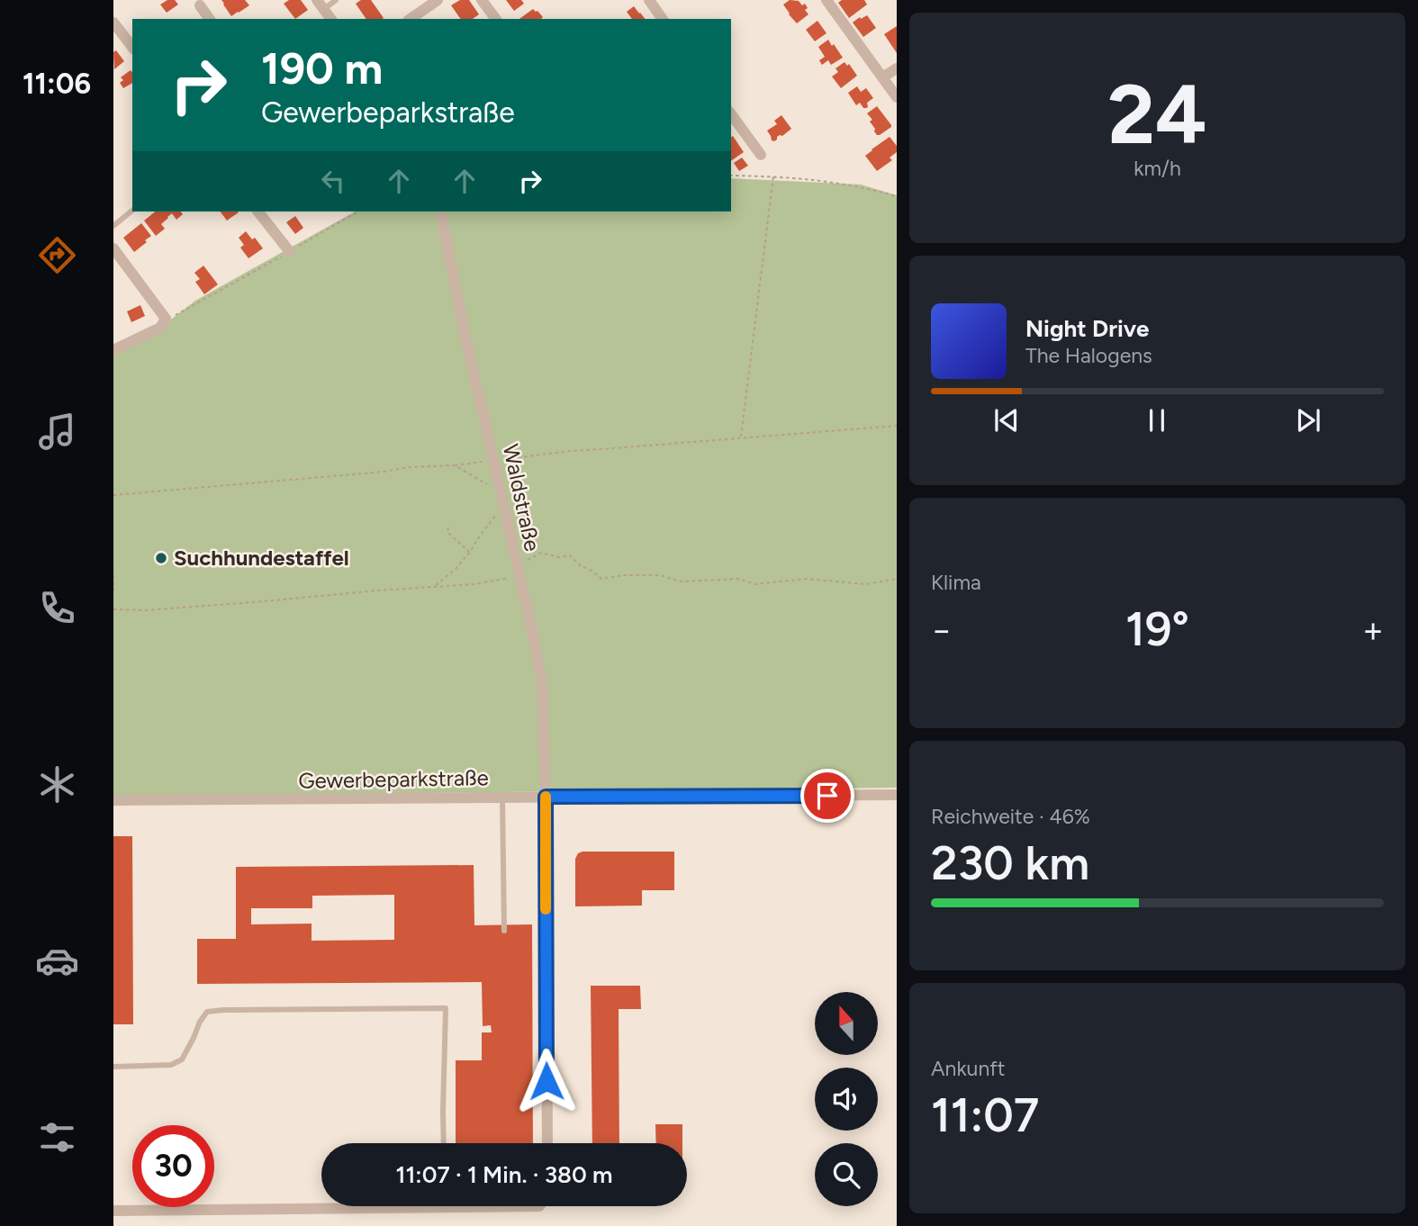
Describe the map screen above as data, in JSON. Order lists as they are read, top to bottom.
{
  "streets": {
    "street": ["Waldstraße", "Gewerbeparkstraße"]
  },
  "crossings": [
    ["Waldstraße", "Gewerbeparkstraße"]
  ],
  "places": ["Suchhundestaffel"],
  "north": "top",
  "page": {
    "tabs": "11:06",
    "tile": [
      ["24", "km/h"],
      "Klima",
      ["Reichweite · 46%", "230 km"],
      ["Ankunft", "11:07"]
    ],
    "turn": ["190 m", "Gewerbeparkstraße"],
    "song": ["Night Drive", "The Halogens"],
    "heat": ["−", "19°", "+"],
    "limit": "30",
    "trip": "11:07 · 1 Min. · 380 m"
  }
}
